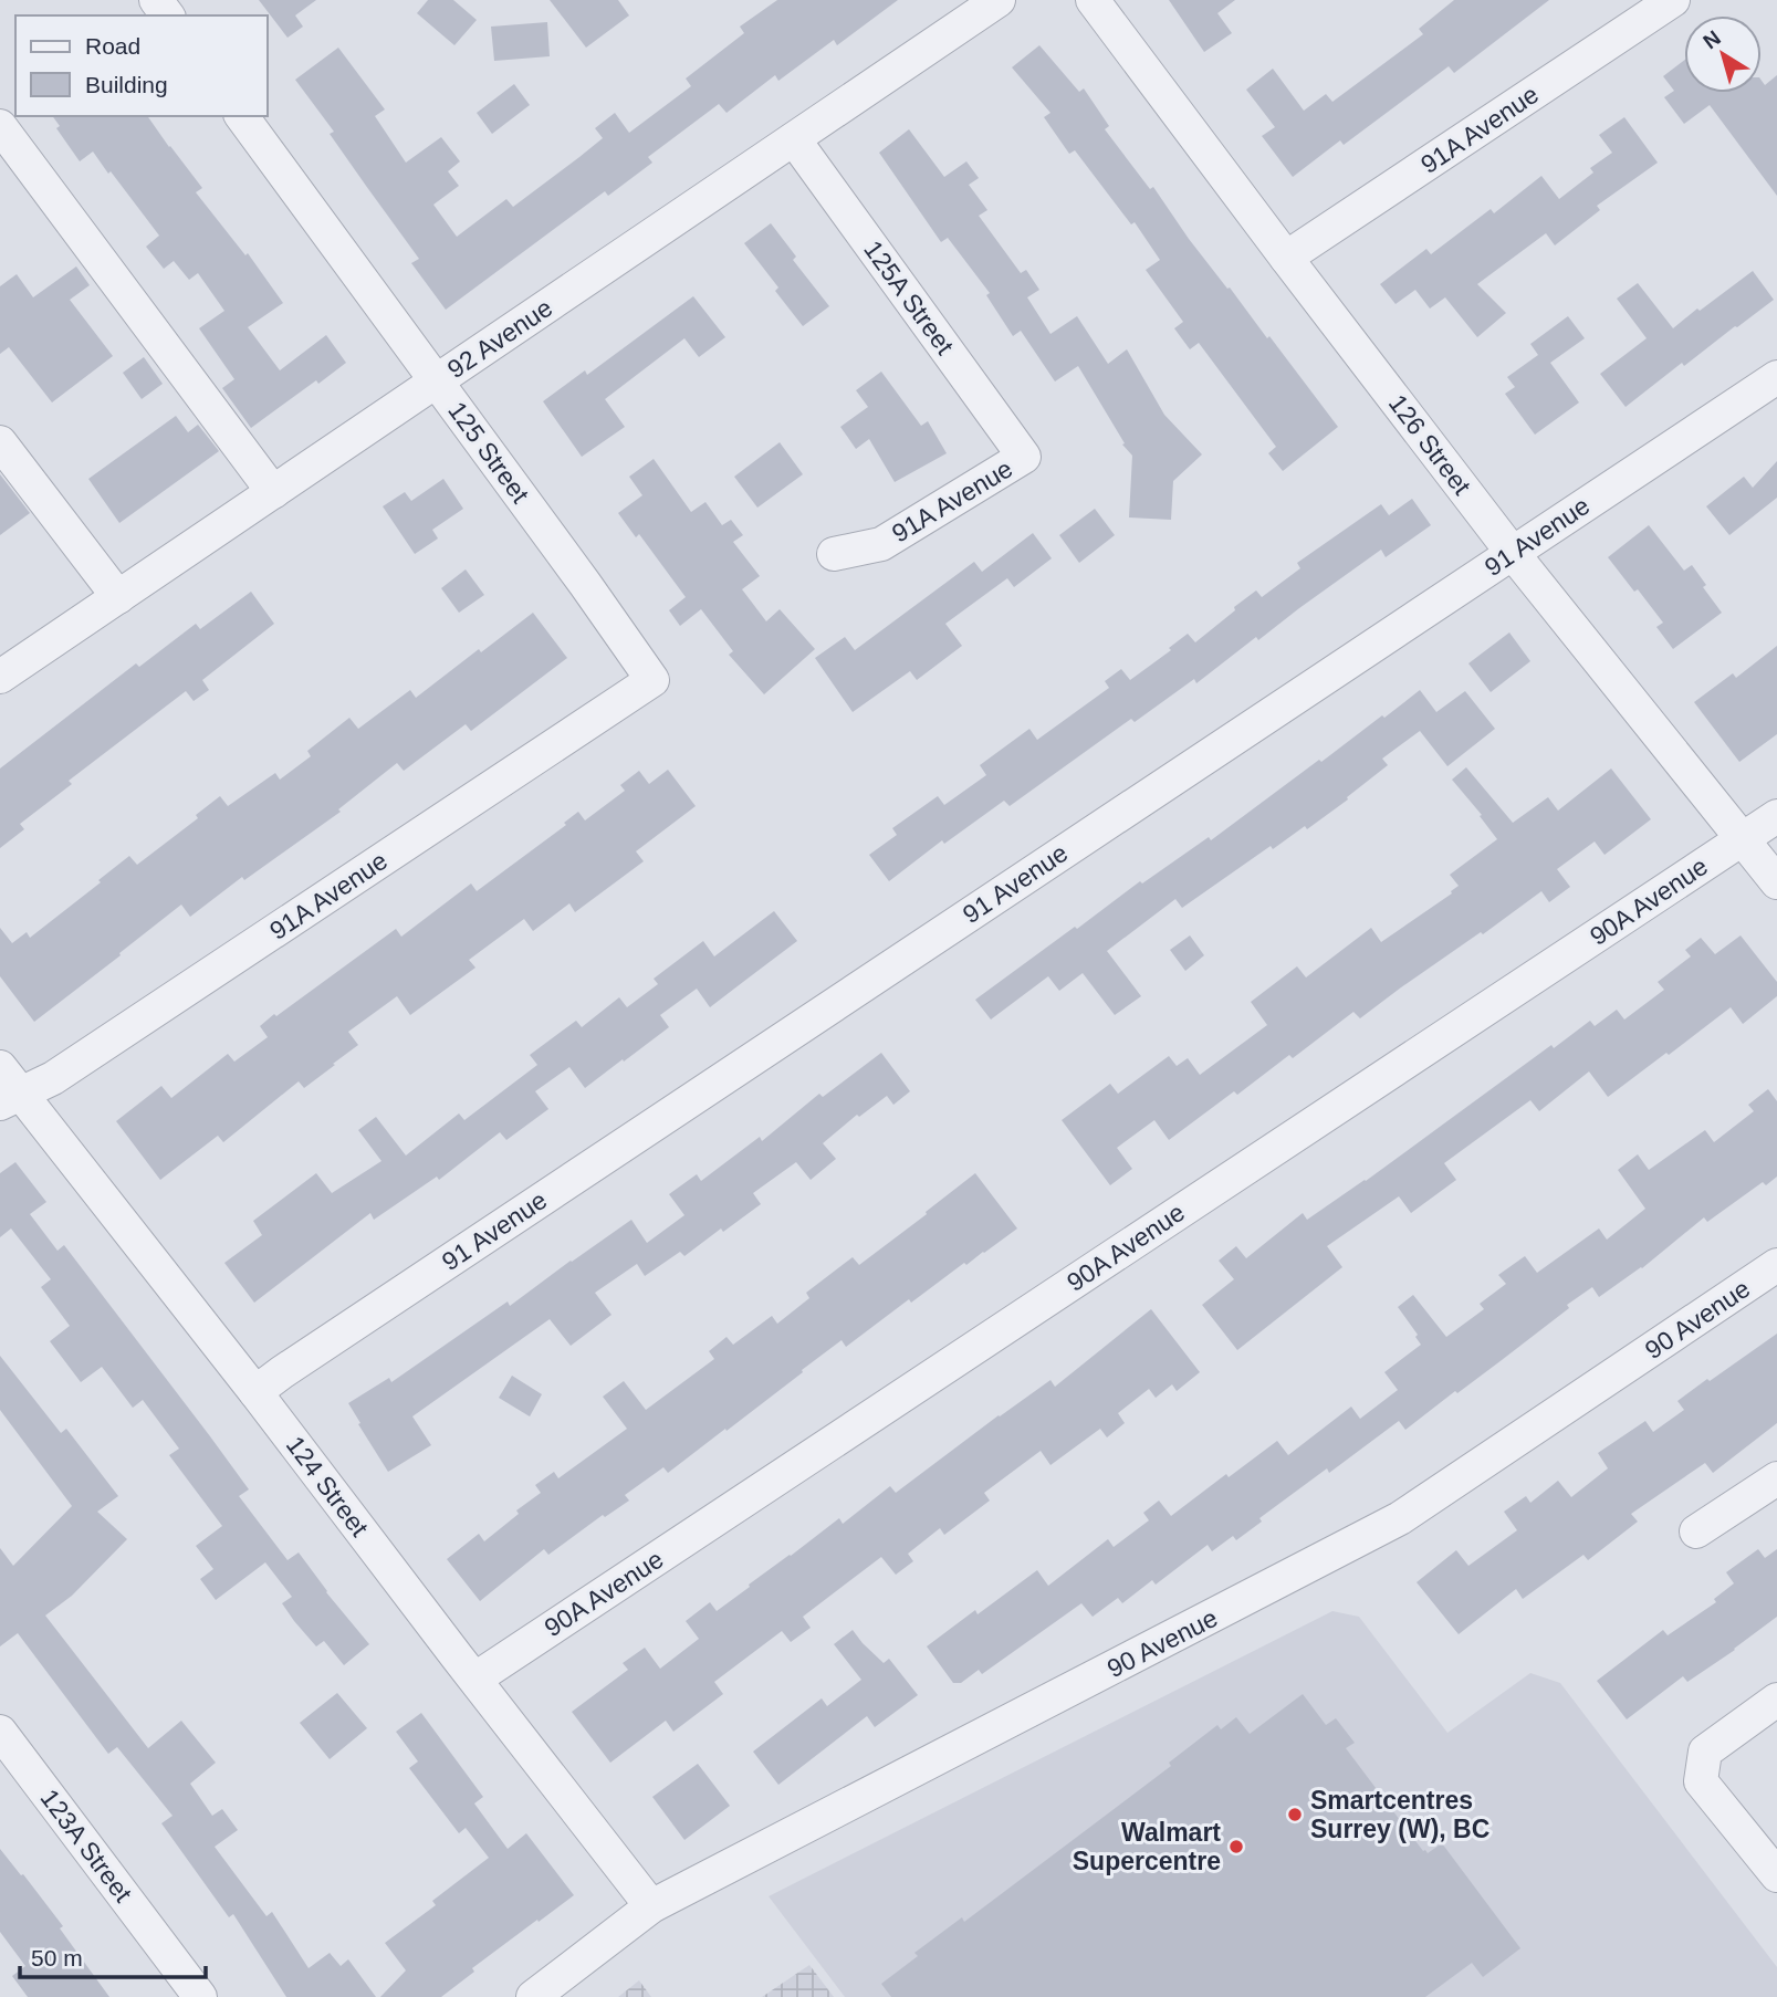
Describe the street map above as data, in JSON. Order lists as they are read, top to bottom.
{
  "streets": {
    "street": [
      "91A Avenue",
      "125A Street",
      "92 Avenue",
      "126 Street",
      "125 Street",
      "91 Avenue",
      "90A Avenue",
      "90 Avenue",
      "124 Street",
      "123A Street"
    ]
  },
  "crossings": [
    ["91A Avenue", "125A Street"],
    ["91A Avenue", "126 Street"],
    ["91A Avenue", "125 Street"],
    ["91A Avenue", "124 Street"],
    ["125A Street", "92 Avenue"],
    ["92 Avenue", "125 Street"],
    ["126 Street", "91 Avenue"],
    ["126 Street", "90A Avenue"],
    ["91 Avenue", "124 Street"],
    ["90A Avenue", "124 Street"],
    ["90 Avenue", "124 Street"]
  ],
  "places": ["Smartcentres Surrey (W), BC", "Walmart Supercentre"],
  "legend": ["Road", "Building"],
  "scale_bar": "50 m",
  "north": "top left"
}
